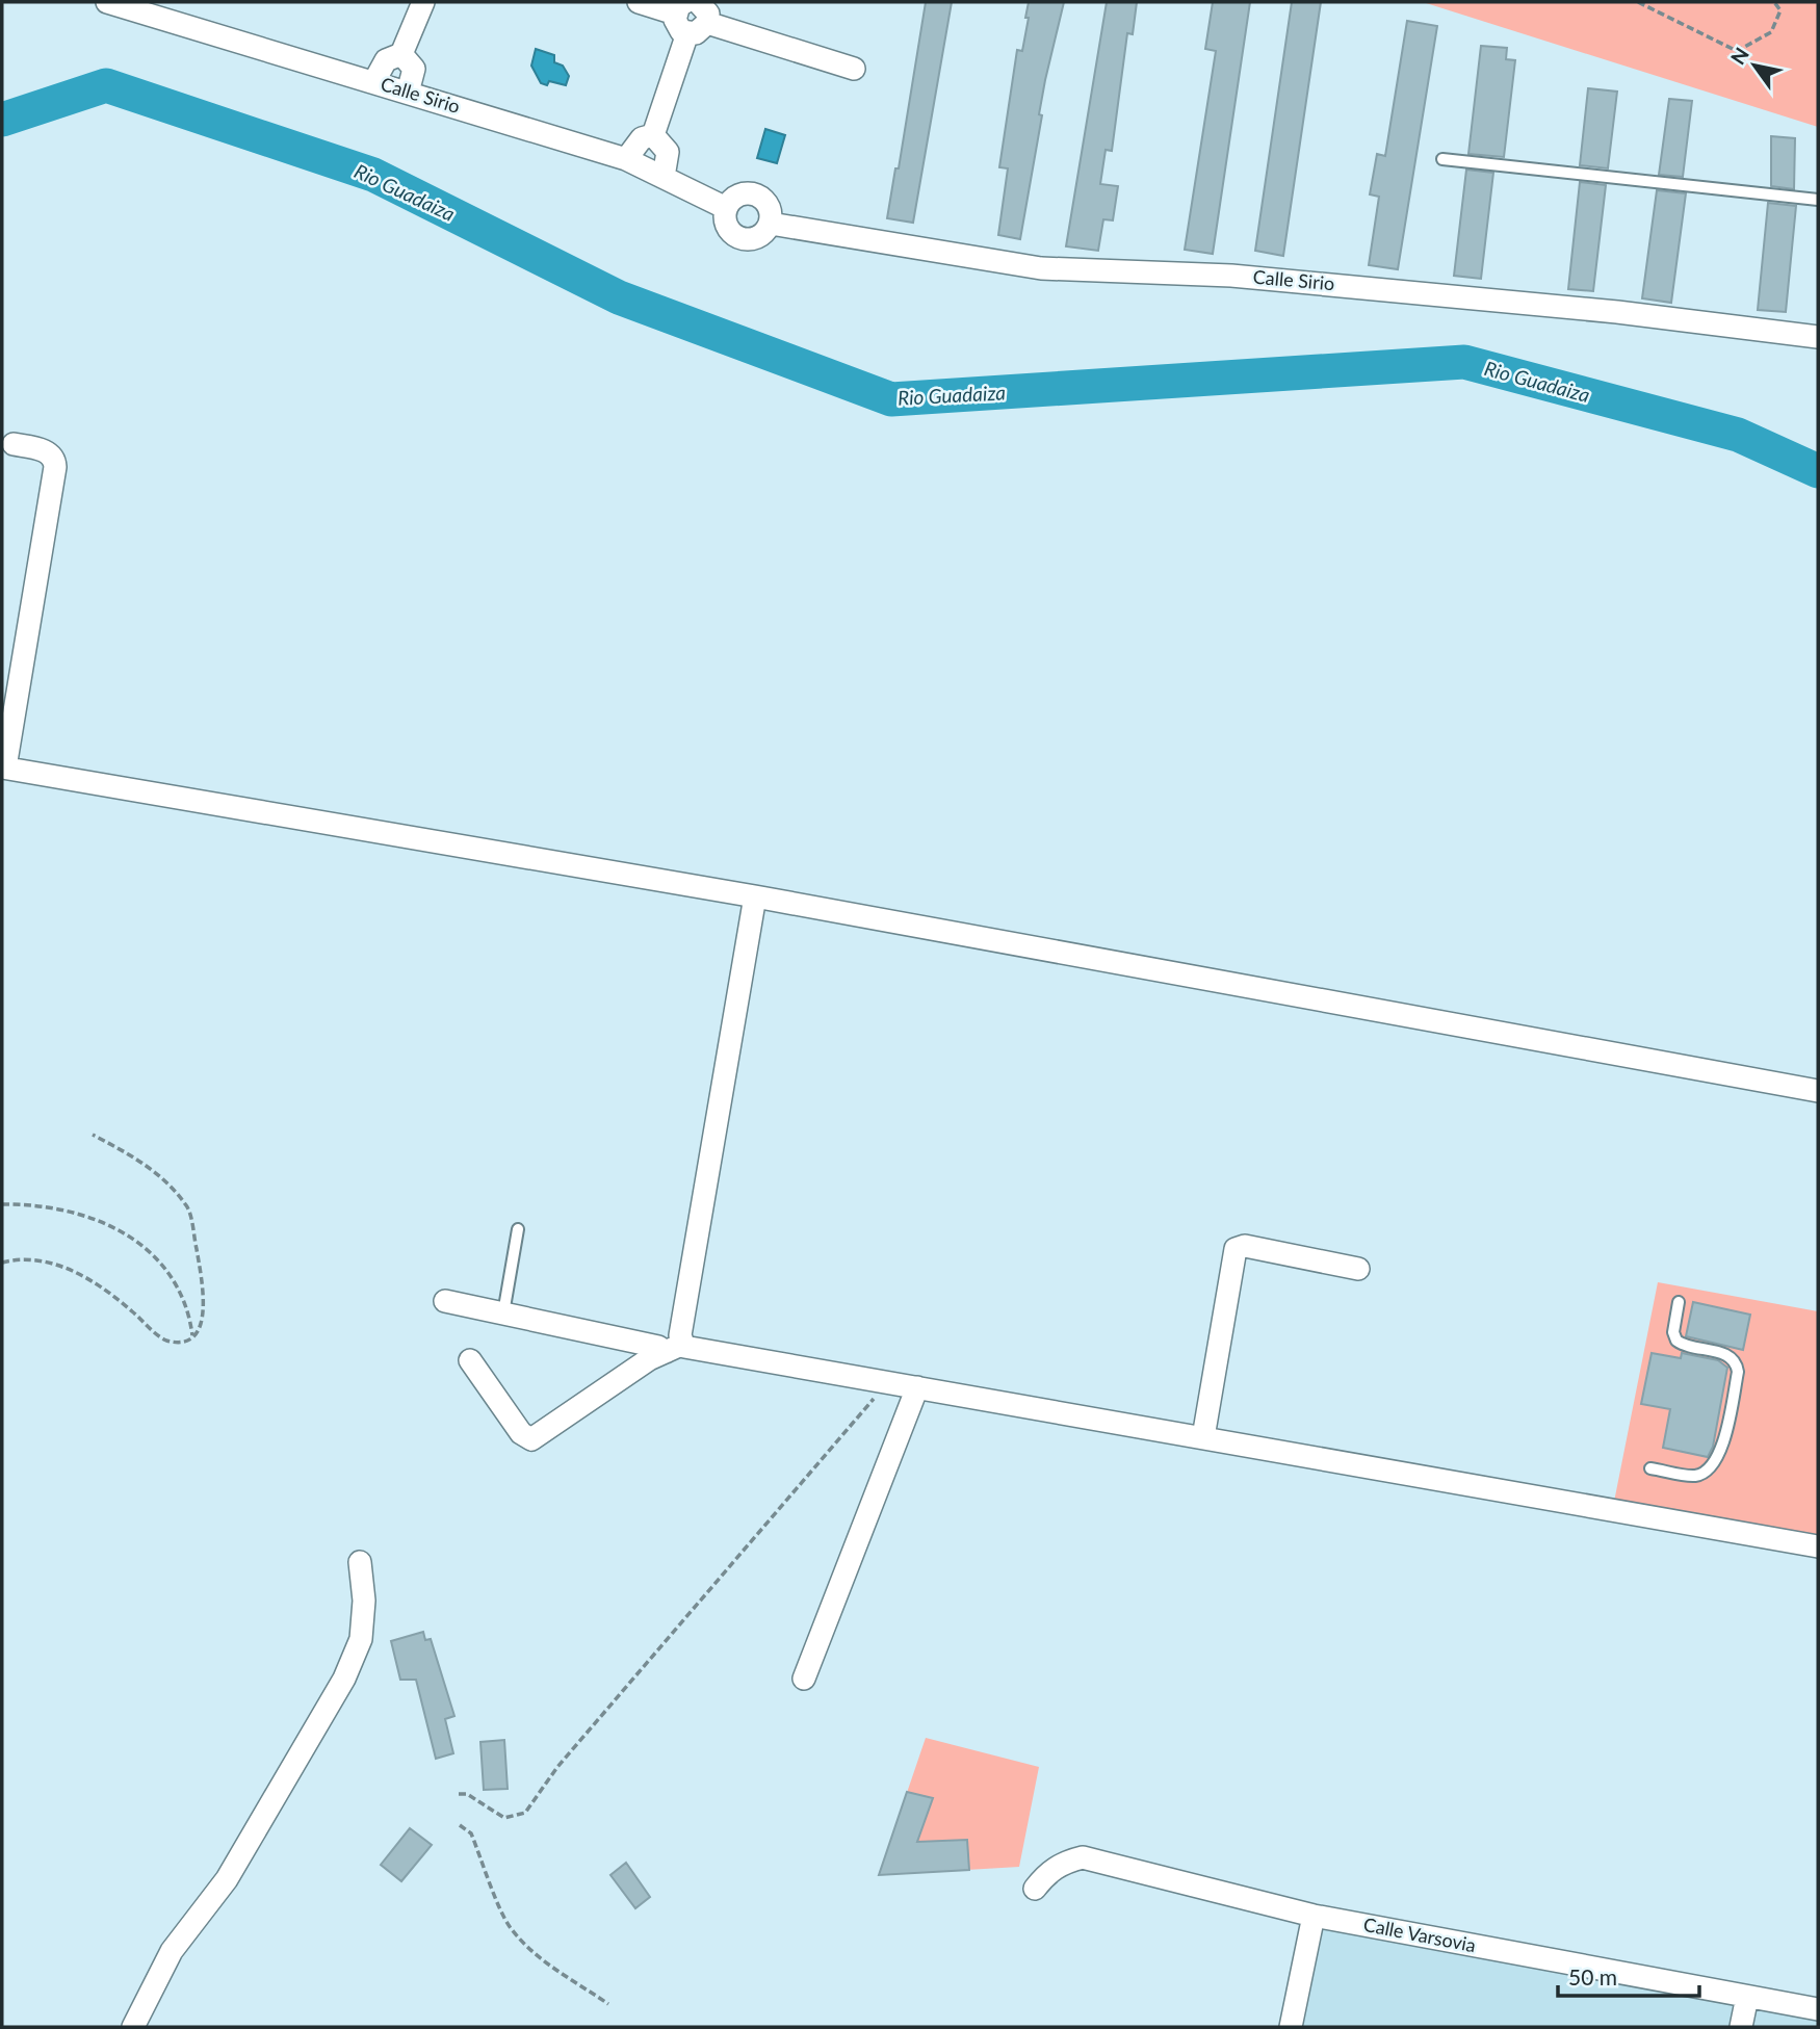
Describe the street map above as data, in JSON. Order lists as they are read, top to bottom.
{
  "streets": {
    "street": ["Calle Sirio", "Calle Varsovia"]
  },
  "water": ["Rio Guadaiza"],
  "scale_bar": "50 m",
  "north": "top left"
}
